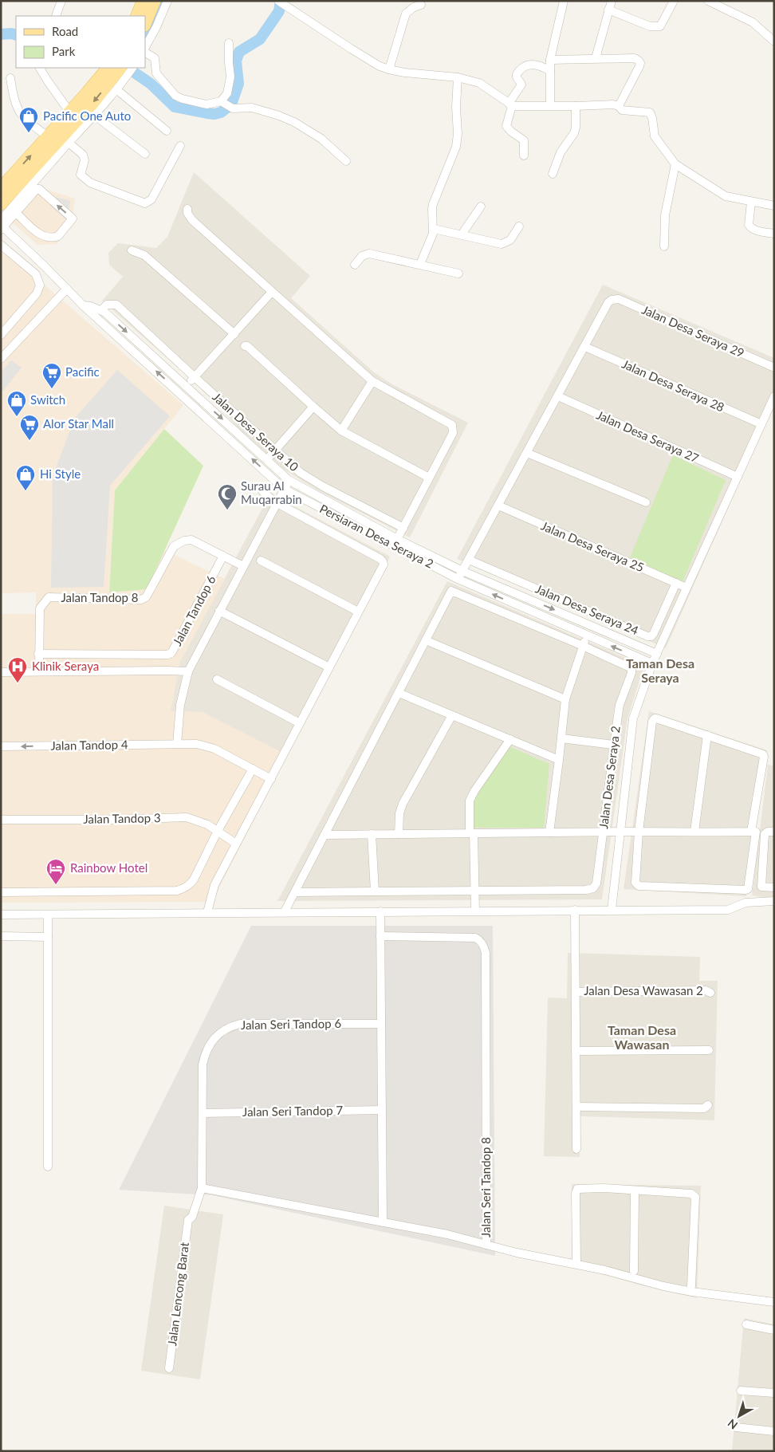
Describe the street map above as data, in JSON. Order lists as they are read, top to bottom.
{
  "streets": {
    "street": [
      "Jalan Desa Seraya 29",
      "Jalan Desa Seraya 28",
      "Jalan Desa Seraya 10",
      "Jalan Desa Seraya 27",
      "Persiaran Desa Seraya 2",
      "Jalan Desa Seraya 25",
      "Jalan Tandop 8",
      "Jalan Desa Seraya 24",
      "Jalan Tandop 6",
      "Jalan Tandop 4",
      "Jalan Desa Seraya 2",
      "Jalan Tandop 3",
      "Jalan Desa Wawasan 2",
      "Jalan Seri Tandop 6",
      "Jalan Seri Tandop 7",
      "Jalan Seri Tandop 8",
      "Jalan Lencong Barat"
    ]
  },
  "crossings": [
    ["Jalan Desa Seraya 29", "Jalan Desa Seraya 28"],
    ["Jalan Desa Seraya 10", "Persiaran Desa Seraya 2"],
    ["Jalan Desa Seraya 25", "Jalan Desa Seraya 24"],
    ["Jalan Tandop 8", "Jalan Tandop 6"],
    ["Jalan Seri Tandop 6", "Jalan Seri Tandop 7"],
    ["Jalan Seri Tandop 6", "Jalan Seri Tandop 8"],
    ["Jalan Seri Tandop 6", "Jalan Lencong Barat"],
    ["Jalan Seri Tandop 8", "Jalan Lencong Barat"]
  ],
  "one_way": ["Jalan Tandop 4"],
  "districts": ["Taman Desa Seraya", "Taman Desa Wawasan"],
  "places": {
    "shop": ["Pacific One Auto", "Switch", "Hi Style"],
    "supermarket": ["Pacific", "Alor Star Mall"],
    "mosque": ["Surau Al Muqarrabin"],
    "hospital": ["Klinik Seraya"],
    "hotel": ["Rainbow Hotel"]
  },
  "legend": ["Road", "Park"],
  "north": "bottom left"
}
